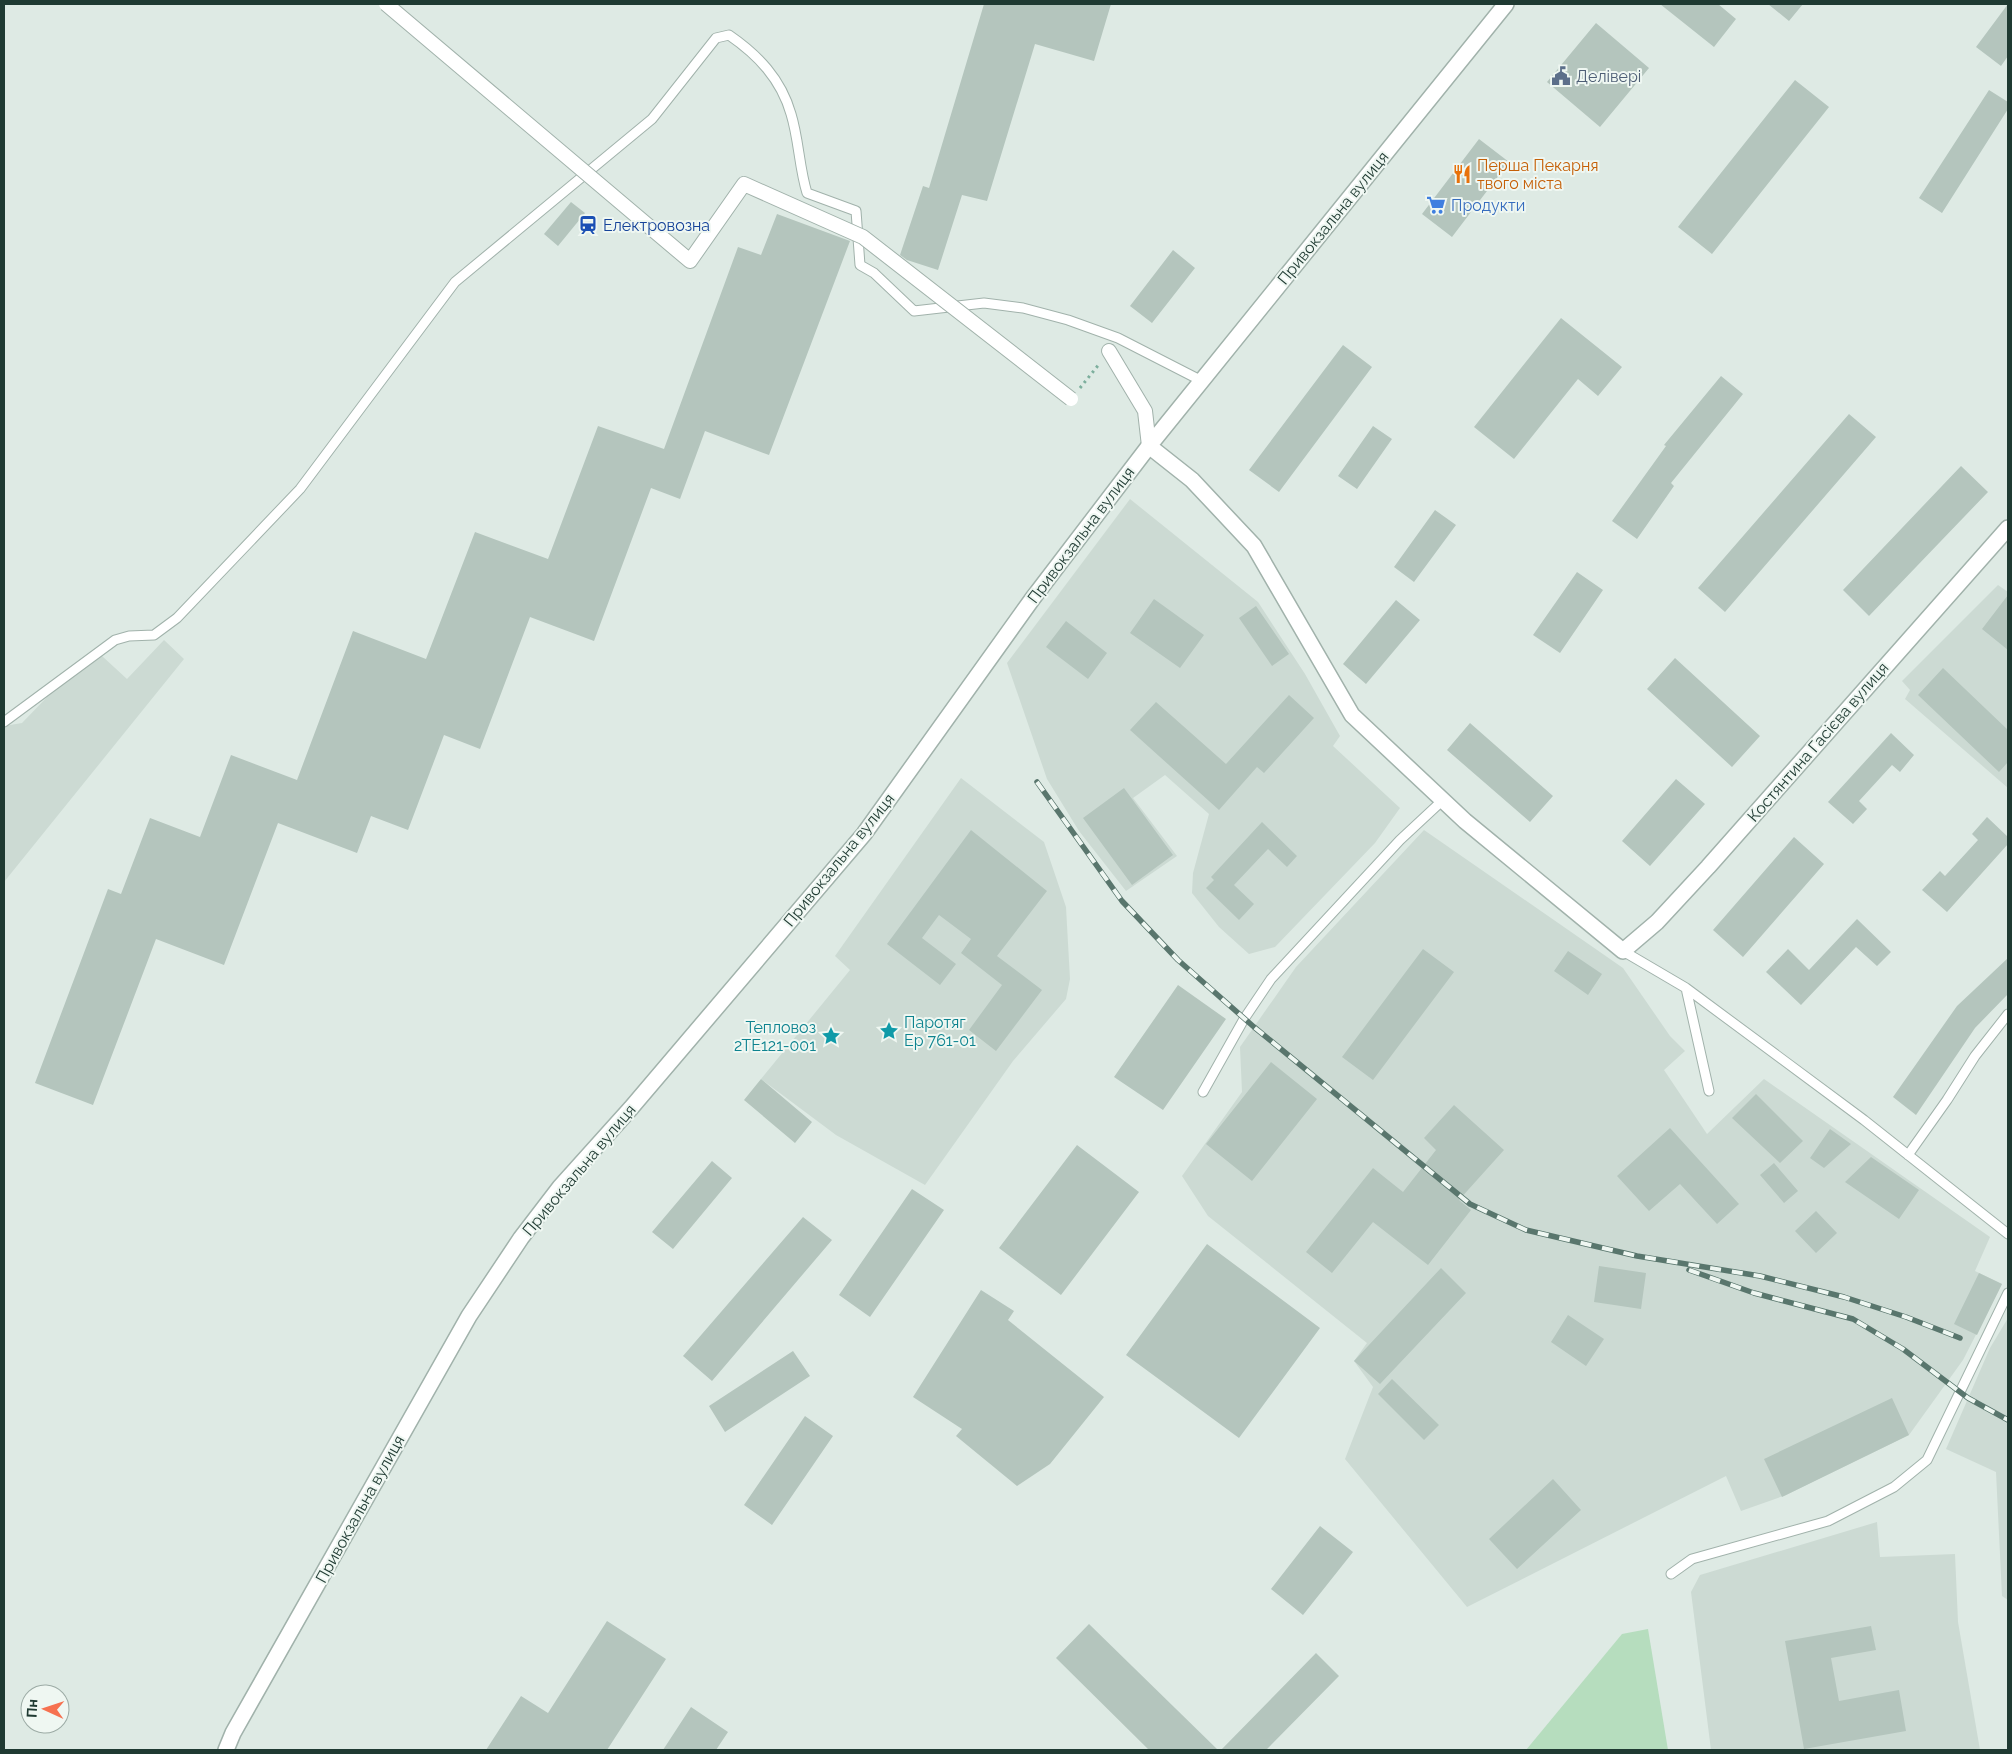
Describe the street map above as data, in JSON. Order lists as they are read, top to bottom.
{
  "streets": {
    "street": ["Привокзальна вулиця", "Костянтина Гасієва вулиця"]
  },
  "places": {
    "public building": ["Делівері"],
    "restaurant": ["Перша Пекарня твого мiста"],
    "supermarket": ["Продукти"],
    "station": ["Електровозна"],
    "place": ["Паротяг Ер 761-01", "Тепловоз 2ТЕ121-001"]
  },
  "north": "left"
}
